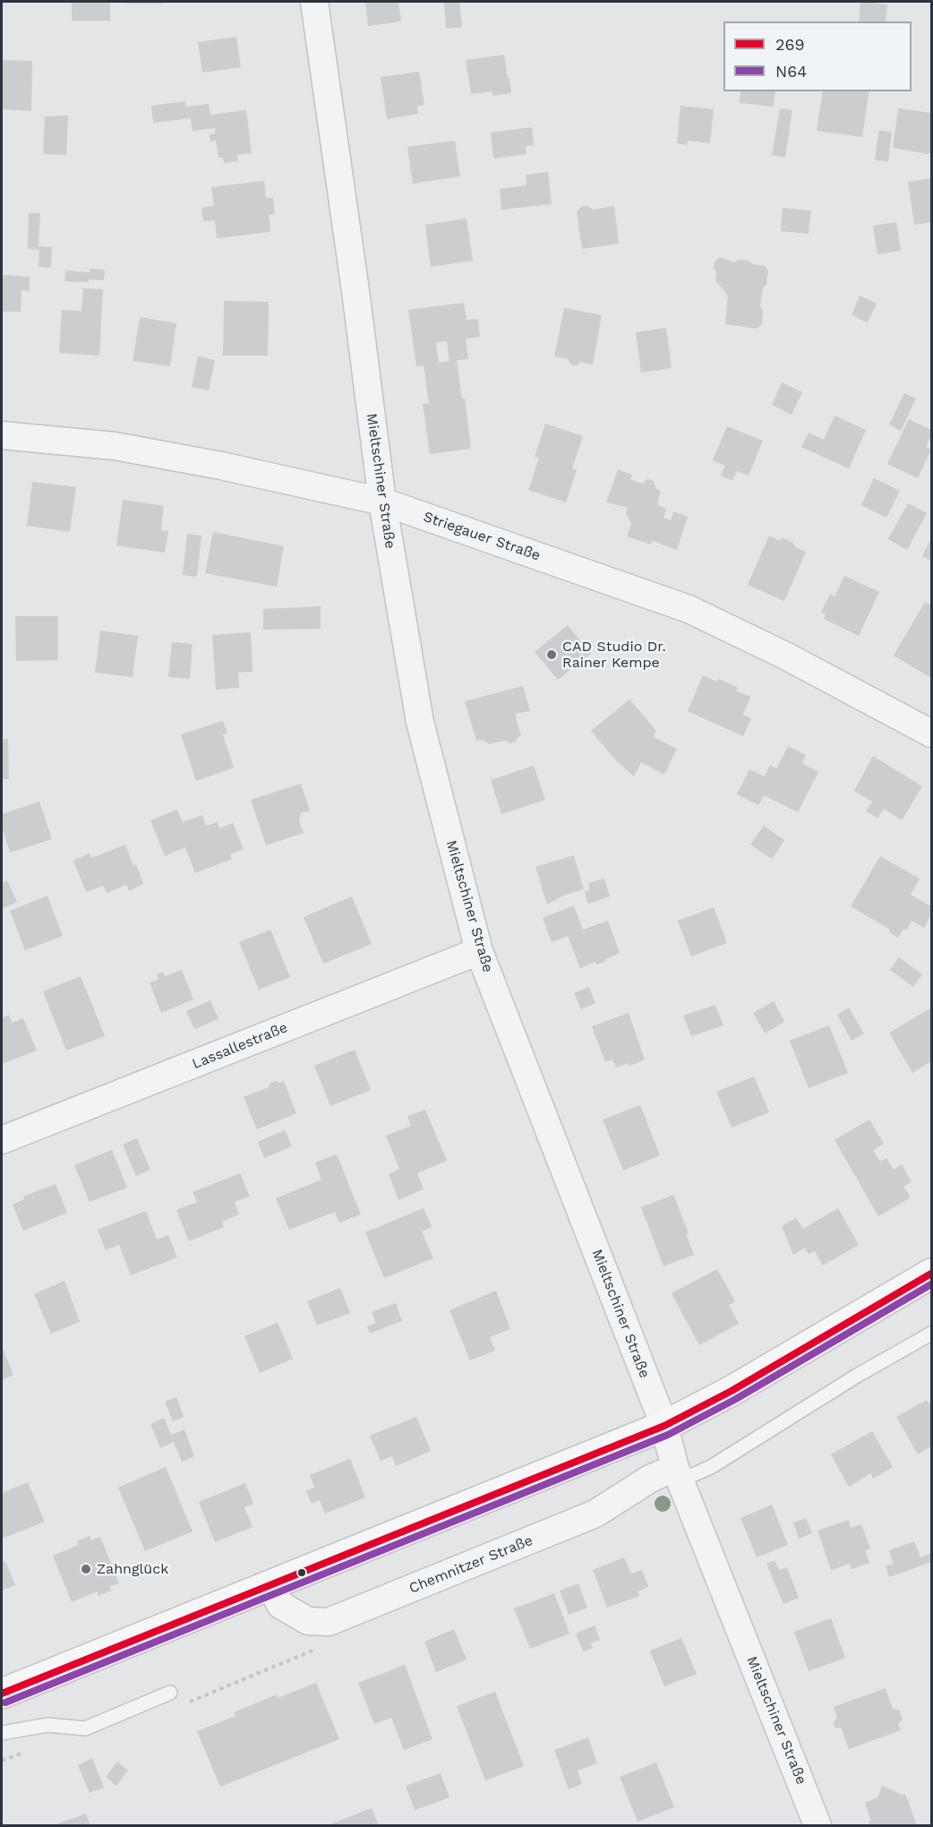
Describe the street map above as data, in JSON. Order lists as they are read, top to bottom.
{
  "streets": {
    "street": [
      "Mieltschiner Straße",
      "Striegauer Straße",
      "Lassallestraße",
      "Chemnitzer Straße"
    ]
  },
  "crossings": [
    ["Mieltschiner Straße", "Striegauer Straße"],
    ["Mieltschiner Straße", "Lassallestraße"],
    ["Mieltschiner Straße", "Chemnitzer Straße"]
  ],
  "places": ["CAD Studio Dr. Rainer Kempe", "Zahnglück"],
  "lines": ["transit line 269", "transit line N64"],
  "legend": ["269", "N64"]
}
